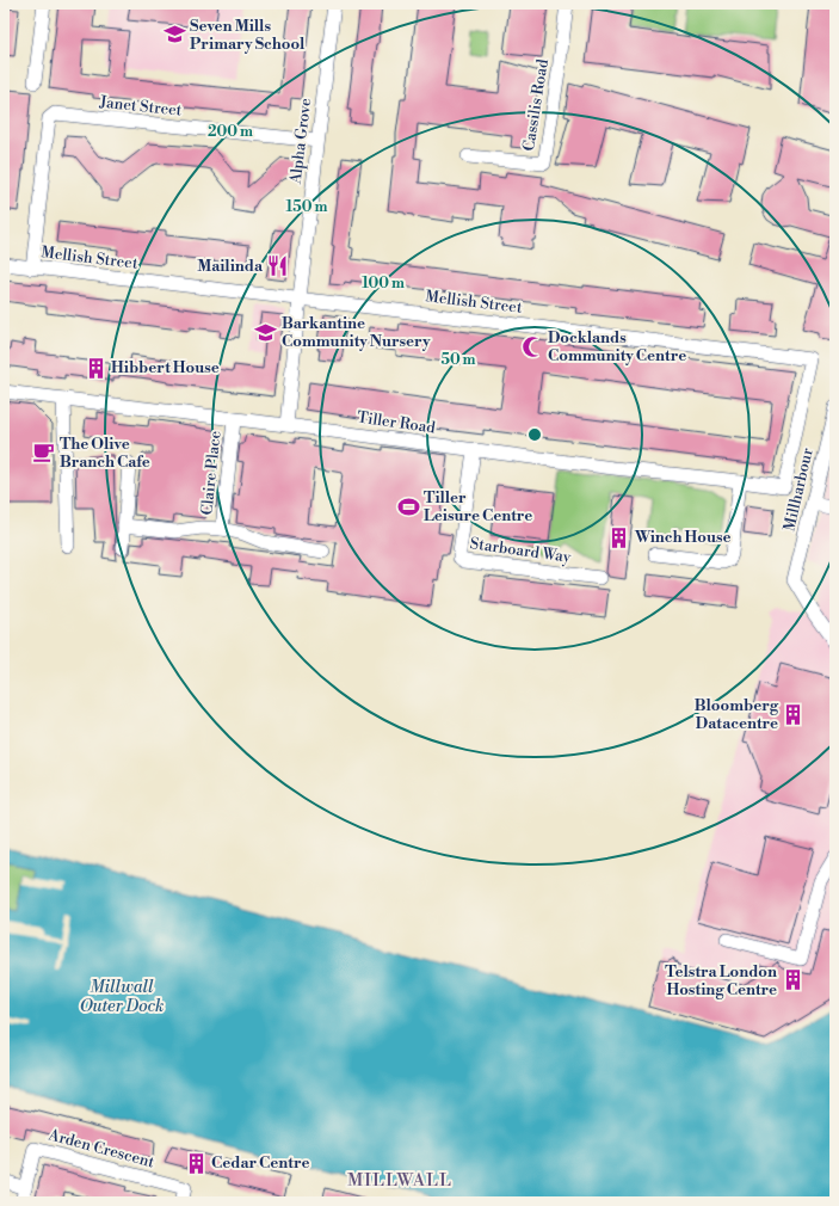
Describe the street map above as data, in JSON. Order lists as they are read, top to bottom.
{
  "streets": {
    "street": [
      "Cassilis Road",
      "Janet Street",
      "Alpha Grove",
      "Mellish Street",
      "Tiller Road",
      "Claire Place",
      "Millharbour",
      "Starboard Way",
      "Arden Crescent"
    ]
  },
  "crossings": [
    ["Janet Street", "Alpha Grove"],
    ["Janet Street", "Mellish Street"],
    ["Alpha Grove", "Mellish Street"],
    ["Alpha Grove", "Tiller Road"],
    ["Mellish Street", "Tiller Road"],
    ["Tiller Road", "Claire Place"],
    ["Tiller Road", "Starboard Way"]
  ],
  "districts": ["MILLWALL"],
  "water": ["Millwall Outer Dock"],
  "places": {
    "school or university": ["Seven Mills Primary School", "Barkantine Community Nursery"],
    "restaurant": ["Mailinda"],
    "mosque": ["Docklands Community Centre"],
    "building": [
      "Hibbert House",
      "Winch House",
      "Bloomberg Datacentre",
      "Telstra London Hosting Centre",
      "Cedar Centre"
    ],
    "cafe": ["The Olive Branch Cafe"],
    "sports": ["Tiller Leisure Centre"]
  },
  "rings": [
    "200 m",
    "150 m",
    "100 m",
    "50 m"
  ]
}
